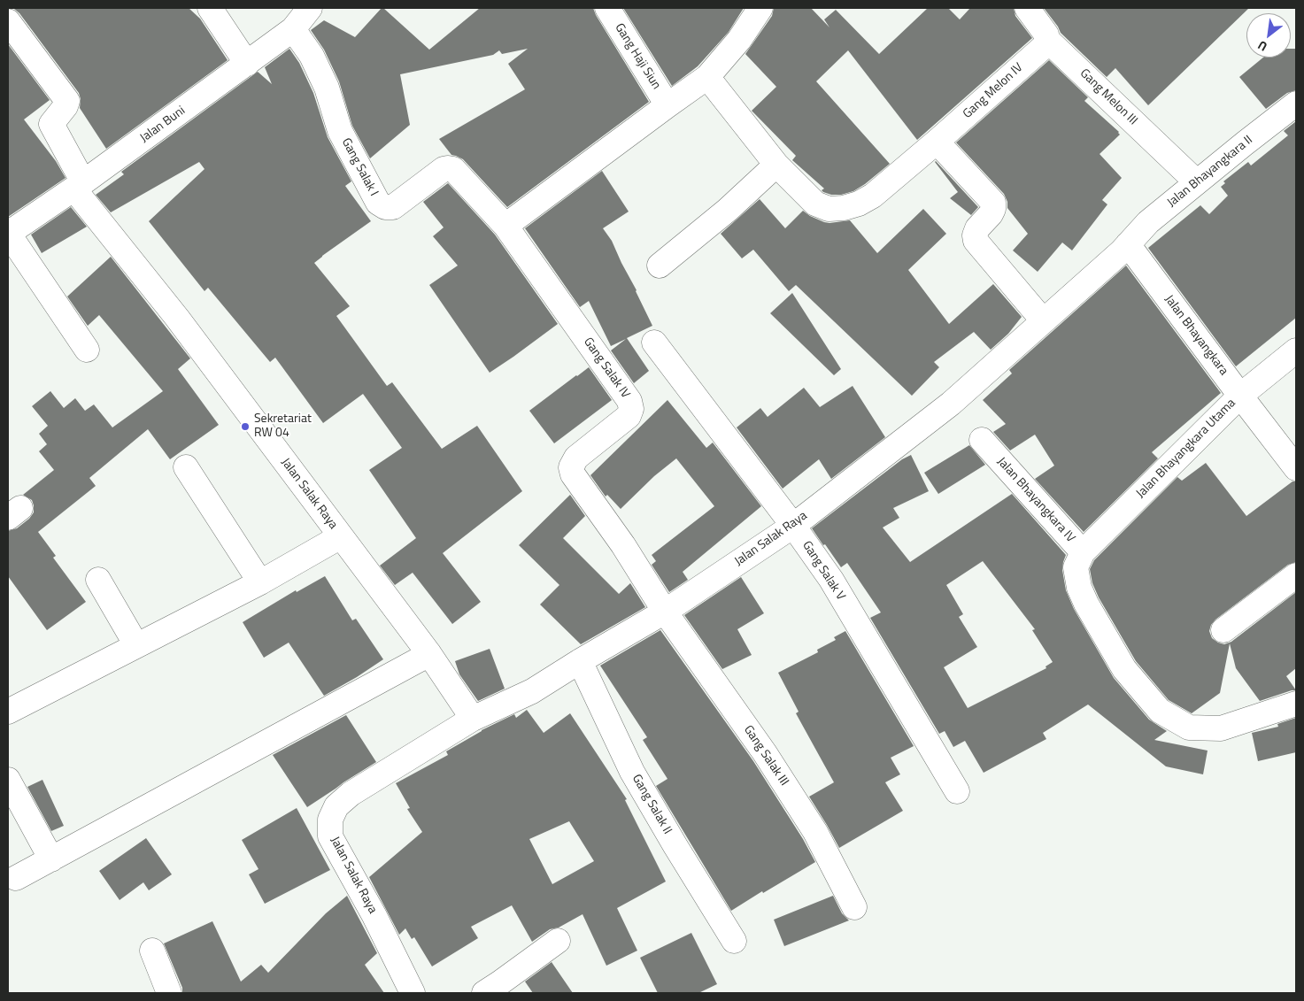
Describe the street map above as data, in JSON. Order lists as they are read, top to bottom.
{
  "streets": {
    "street": [
      "Gang Haji Siun",
      "Gang Melon IV",
      "Gang Melon III",
      "Jalan Buni",
      "Gang Salak I",
      "Jalan Bhayangkara II",
      "Jalan Bhayangkara",
      "Gang Salak IV",
      "Jalan Bhayangkara Utama",
      "Jalan Salak Raya",
      "Jalan Bhayangkara IV",
      "Gang Salak V",
      "Gang Salak III",
      "Gang Salak II"
    ]
  },
  "crossings": [
    ["Gang Melon IV", "Gang Melon III"],
    ["Gang Melon III", "Jalan Bhayangkara II"],
    ["Jalan Buni", "Gang Salak I"],
    ["Jalan Buni", "Jalan Salak Raya"],
    ["Gang Salak I", "Gang Salak IV"],
    ["Jalan Bhayangkara II", "Jalan Bhayangkara"],
    ["Jalan Bhayangkara II", "Jalan Salak Raya"],
    ["Jalan Bhayangkara", "Jalan Bhayangkara Utama"],
    ["Gang Salak IV", "Jalan Salak Raya"],
    ["Gang Salak IV", "Gang Salak III"],
    ["Jalan Bhayangkara Utama", "Jalan Bhayangkara IV"],
    ["Jalan Salak Raya", "Gang Salak V"],
    ["Jalan Salak Raya", "Gang Salak III"],
    ["Jalan Salak Raya", "Gang Salak II"]
  ],
  "places": ["Sekretariat RW 04"],
  "north": "bottom left"
}
